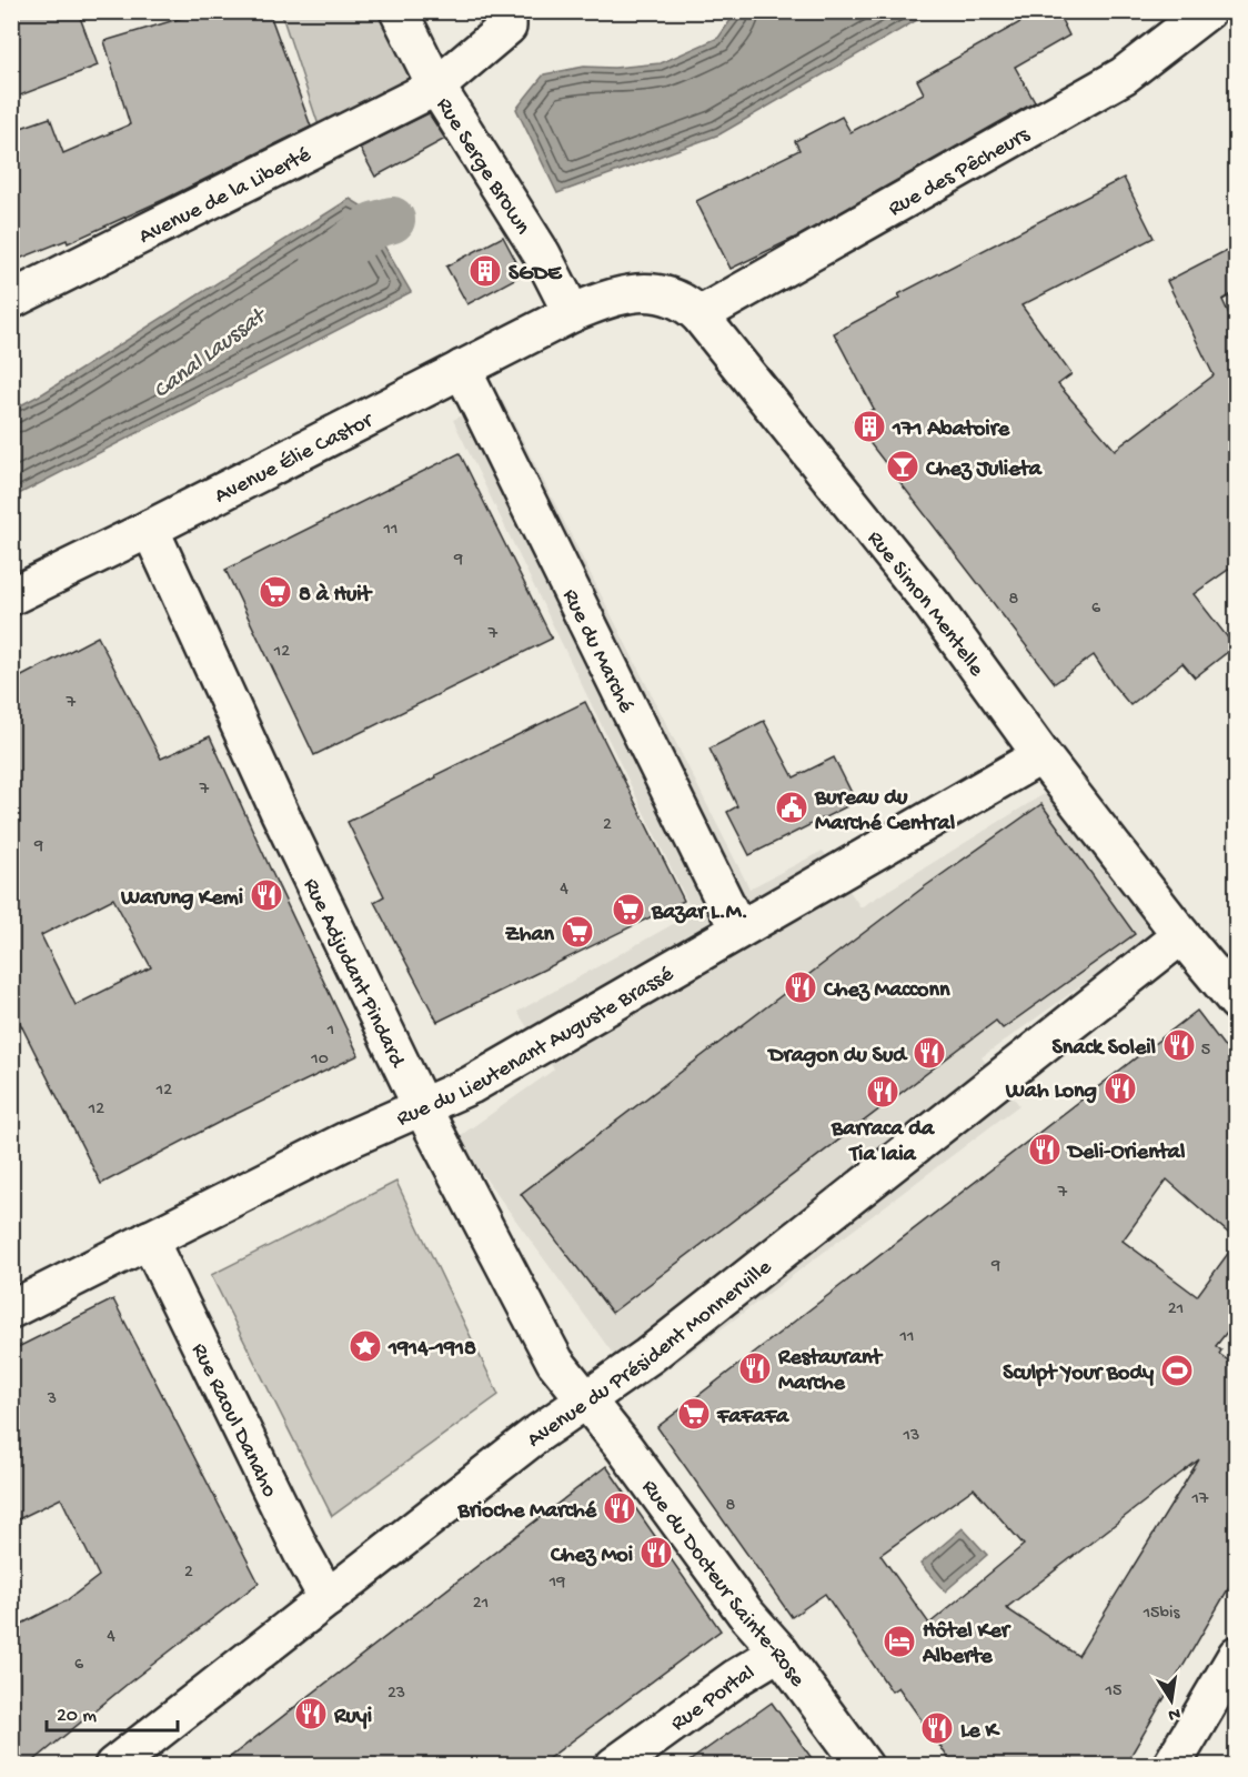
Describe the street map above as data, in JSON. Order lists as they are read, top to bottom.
{
  "streets": {
    "street": [
      "Rue Serge Brown",
      "Rue des Pêcheurs",
      "Avenue de la Liberté",
      "Avenue Élie Castor",
      "Rue Simon Mentelle",
      "Rue du Marché",
      "Rue Adjudant Pindard",
      "Rue du Lieutenant Auguste Brassé",
      "Avenue du Président Monnerville",
      "Rue Raoul Danaho",
      "Rue du Docteur Sainte-Rose",
      "Rue Portal"
    ]
  },
  "crossings": [
    ["Rue Serge Brown", "Avenue de la Liberté"],
    ["Rue Serge Brown", "Avenue Élie Castor"],
    ["Rue Serge Brown", "Rue Simon Mentelle"],
    ["Rue des Pêcheurs", "Rue Simon Mentelle"],
    ["Avenue Élie Castor", "Rue Simon Mentelle"],
    ["Avenue Élie Castor", "Rue du Marché"],
    ["Avenue Élie Castor", "Rue Adjudant Pindard"],
    ["Rue Simon Mentelle", "Rue du Lieutenant Auguste Brassé"],
    ["Rue Simon Mentelle", "Avenue du Président Monnerville"],
    ["Rue du Marché", "Rue du Lieutenant Auguste Brassé"],
    ["Rue Adjudant Pindard", "Rue du Lieutenant Auguste Brassé"],
    ["Rue Adjudant Pindard", "Avenue du Président Monnerville"],
    ["Rue Adjudant Pindard", "Rue du Docteur Sainte-Rose"],
    ["Rue du Lieutenant Auguste Brassé", "Rue Raoul Danaho"],
    ["Avenue du Président Monnerville", "Rue Raoul Danaho"],
    ["Avenue du Président Monnerville", "Rue du Docteur Sainte-Rose"],
    ["Rue du Docteur Sainte-Rose", "Rue Portal"]
  ],
  "water": ["Canal Laussat"],
  "places": {
    "building": ["SGDE", "171 Abatoire"],
    "bar": ["Chez Julieta"],
    "supermarket": [
      "8 à Huit",
      "Bazar L.M.",
      "Zhan",
      "FaFaFa"
    ],
    "public building": ["Bureau du Marché Central"],
    "restaurant": [
      "Warung Kemi",
      "Chez Macconn",
      "Snack Soleil",
      "Dragon du Sud",
      "Wah Long",
      "Barraca da Tia Iaia",
      "Deli-Oriental",
      "Restaurant Marche",
      "Brioche Marché",
      "Chez Moi",
      "Ruyi",
      "Le K"
    ],
    "place": ["1914-1918"],
    "sports": ["Sculpt Your Body"],
    "hotel": ["Hôtel Ker Alberte"]
  },
  "house_numbers": [
    "11",
    "9",
    "8",
    "6",
    "7",
    "12",
    "7",
    "7",
    "2",
    "9",
    "4",
    "1",
    "5",
    "10",
    "12",
    "12",
    "7",
    "9",
    "21",
    "11",
    "3",
    "13",
    "17",
    "8",
    "2",
    "19",
    "21",
    "15bis",
    "4",
    "6",
    "15",
    "23"
  ],
  "scale_bar": "20 m",
  "north": "bottom"
}
